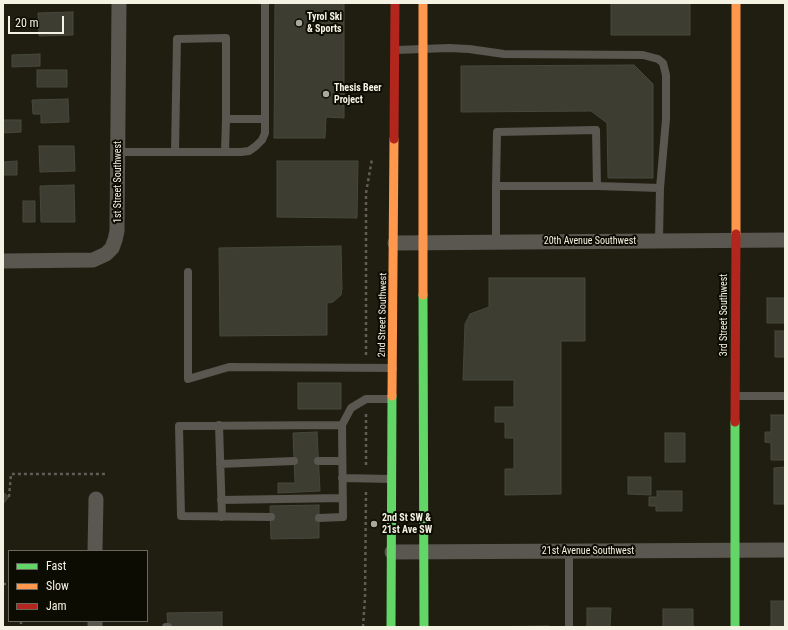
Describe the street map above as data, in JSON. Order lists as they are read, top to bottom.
{
  "streets": {
    "main road": ["2nd Street Southwest", "3rd Street Southwest"],
    "street": ["1st Street Southwest", "20th Avenue Southwest", "21st Avenue Southwest"]
  },
  "crossings": [
    ["20th Avenue Southwest", "2nd Street Southwest"],
    ["20th Avenue Southwest", "3rd Street Southwest"],
    ["2nd Street Southwest", "21st Avenue Southwest"],
    ["3rd Street Southwest", "21st Avenue Southwest"]
  ],
  "places": ["Tyrol Ski & Sports", "Thesis Beer Project", "2nd St SW & 21st Ave SW"],
  "legend": ["Fast", "Slow", "Jam"],
  "scale_bar": "20 m"
}
